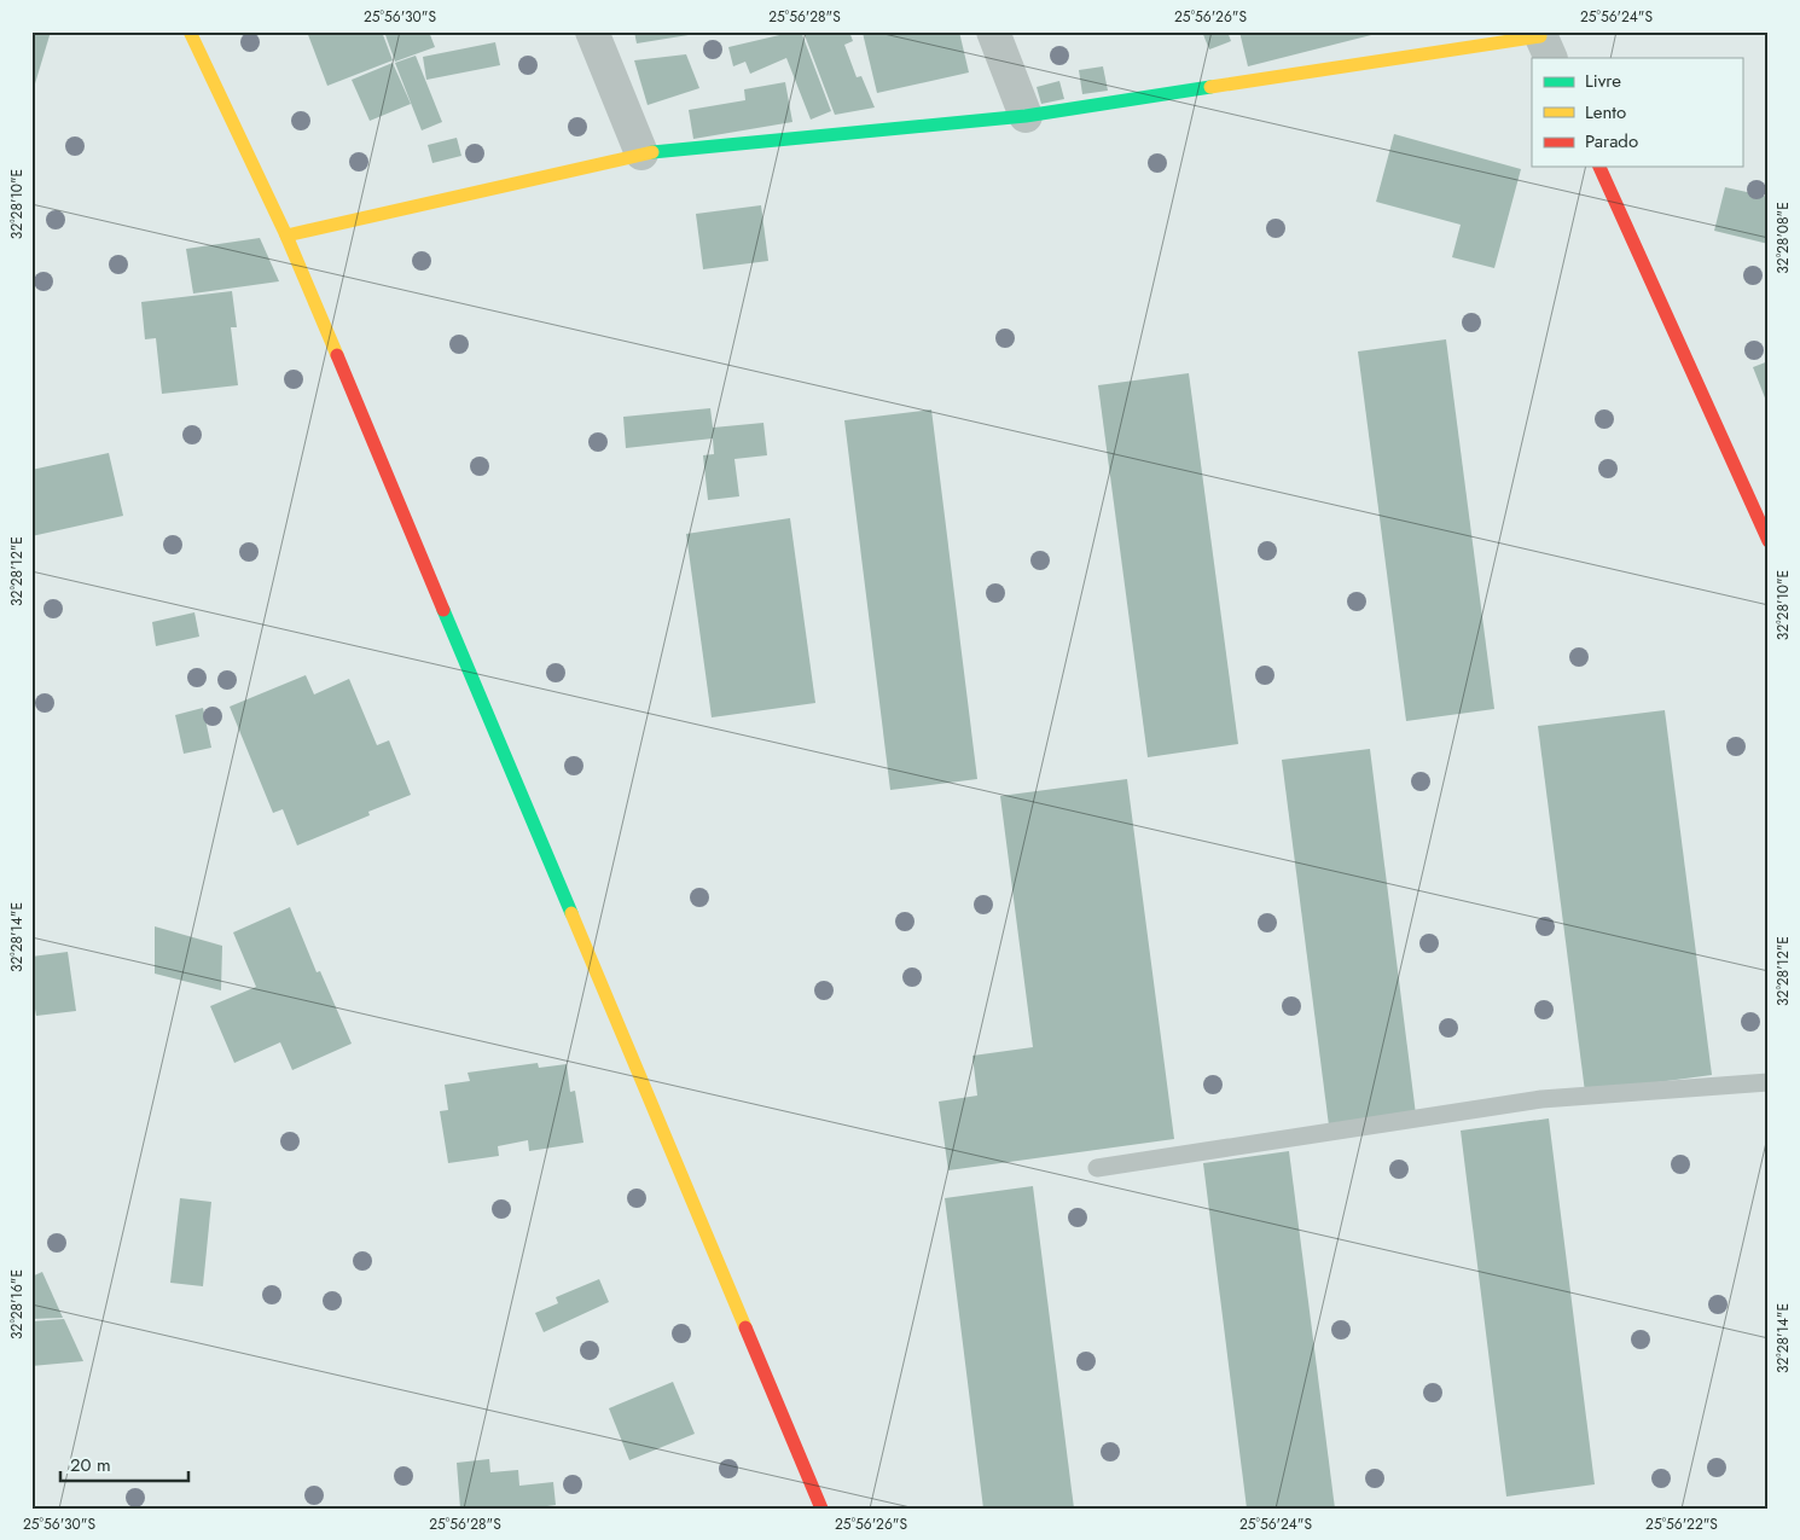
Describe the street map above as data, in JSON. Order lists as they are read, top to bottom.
{
  "legend": ["Livre", "Lento", "Parado"],
  "scale_bar": "20 m",
  "coordinates": [
    "25°56'30\"S",
    "25°56'28\"S",
    "25°56'26\"S",
    "25°56'24\"S",
    "32°28'10\"E",
    "32°28'08\"E",
    "32°28'12\"E",
    "32°28'14\"E",
    "32°28'16\"E",
    "25°56'22\"S"
  ]
}
